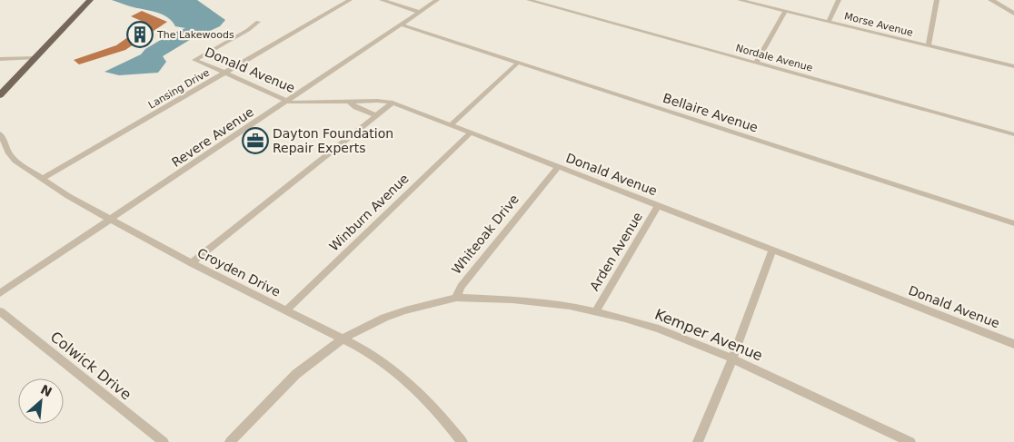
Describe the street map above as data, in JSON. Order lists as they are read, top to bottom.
{
  "streets": {
    "street": [
      "Morse Avenue",
      "Nordale Avenue",
      "Donald Avenue",
      "Lansing Drive",
      "Bellaire Avenue",
      "Revere Avenue",
      "Winburn Avenue",
      "Whiteoak Drive",
      "Arden Avenue",
      "Croyden Drive",
      "Kemper Avenue",
      "Colwick Drive"
    ]
  },
  "crossings": [
    ["Donald Avenue", "Lansing Drive"],
    ["Donald Avenue", "Revere Avenue"],
    ["Donald Avenue", "Winburn Avenue"],
    ["Donald Avenue", "Whiteoak Drive"],
    ["Donald Avenue", "Arden Avenue"],
    ["Lansing Drive", "Croyden Drive"],
    ["Bellaire Avenue", "Revere Avenue"],
    ["Revere Avenue", "Croyden Drive"],
    ["Winburn Avenue", "Croyden Drive"],
    ["Whiteoak Drive", "Kemper Avenue"],
    ["Arden Avenue", "Kemper Avenue"]
  ],
  "places": {
    "building": ["The Lakewoods"],
    "office": ["Dayton Foundation Repair Experts"]
  },
  "north": "top right"
}
